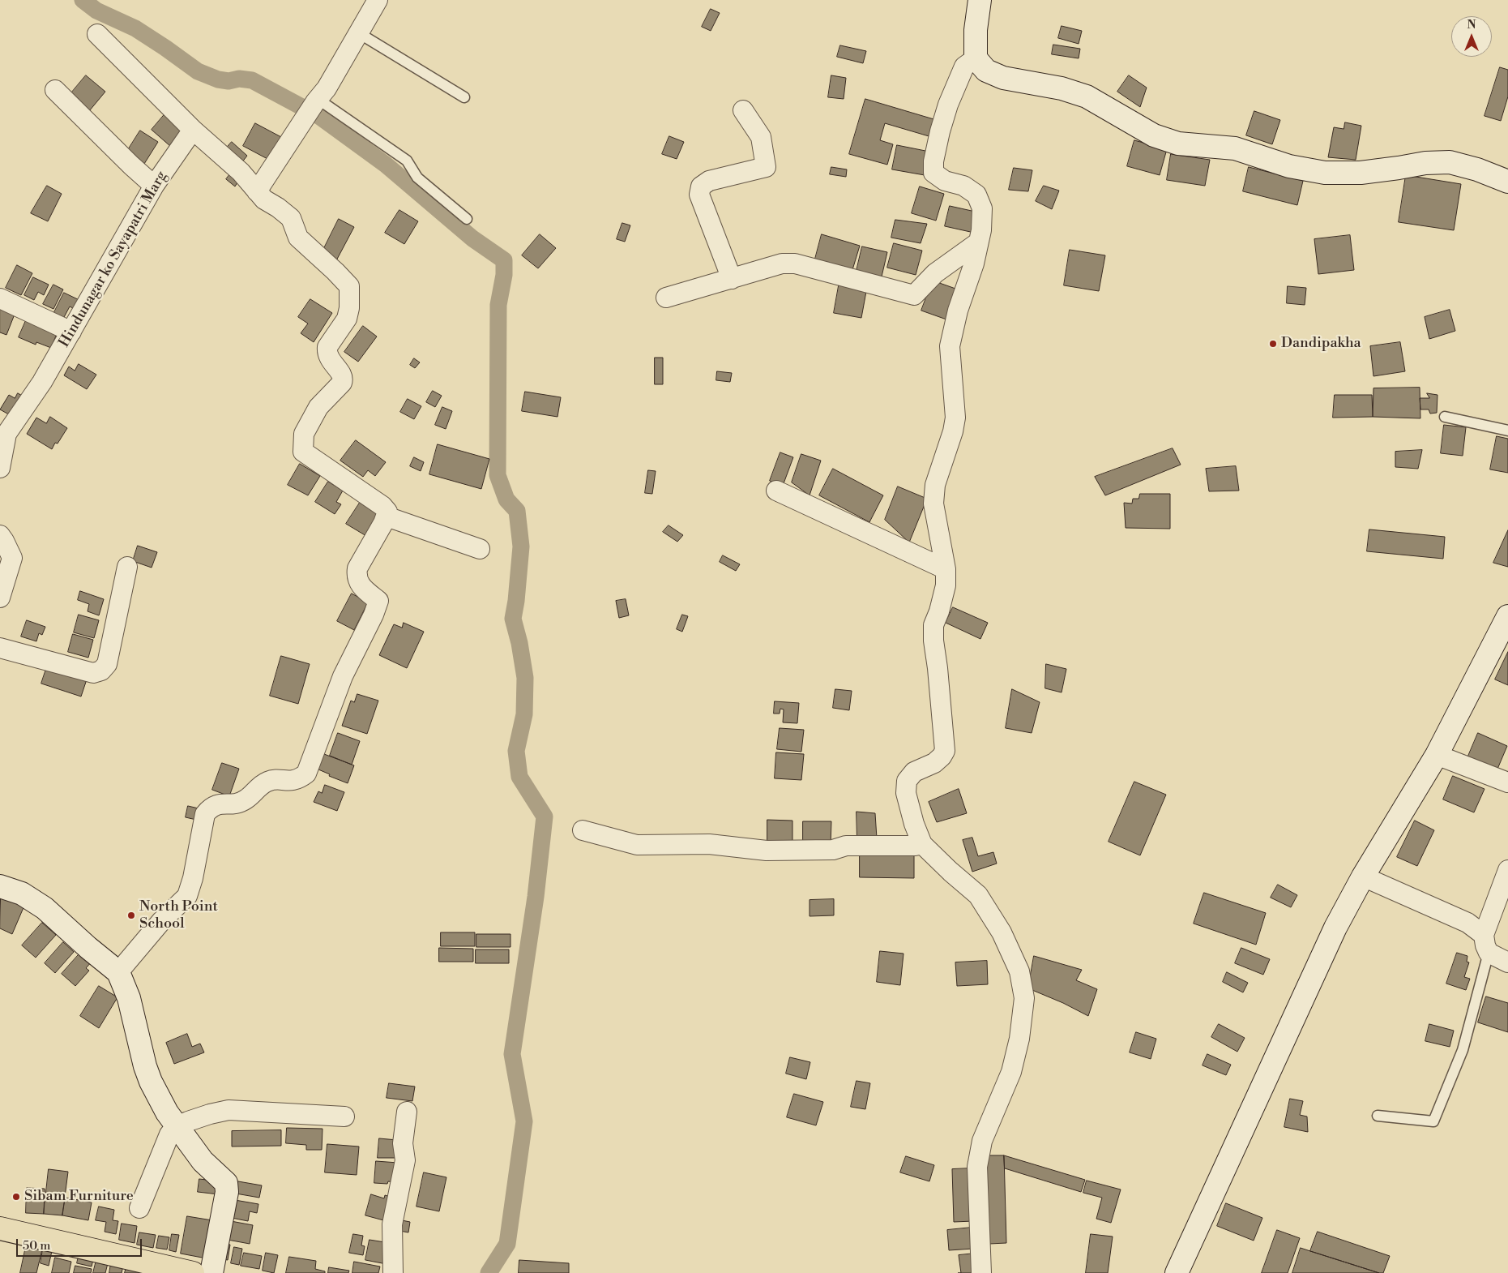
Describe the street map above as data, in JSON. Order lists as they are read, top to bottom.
{
  "streets": {
    "street": ["Hindunagar ko Sayapatri Marg"]
  },
  "places": ["Dandipakha", "North Point School", "Sibam Furniture"],
  "scale_bar": "50 m",
  "north": "top"
}
